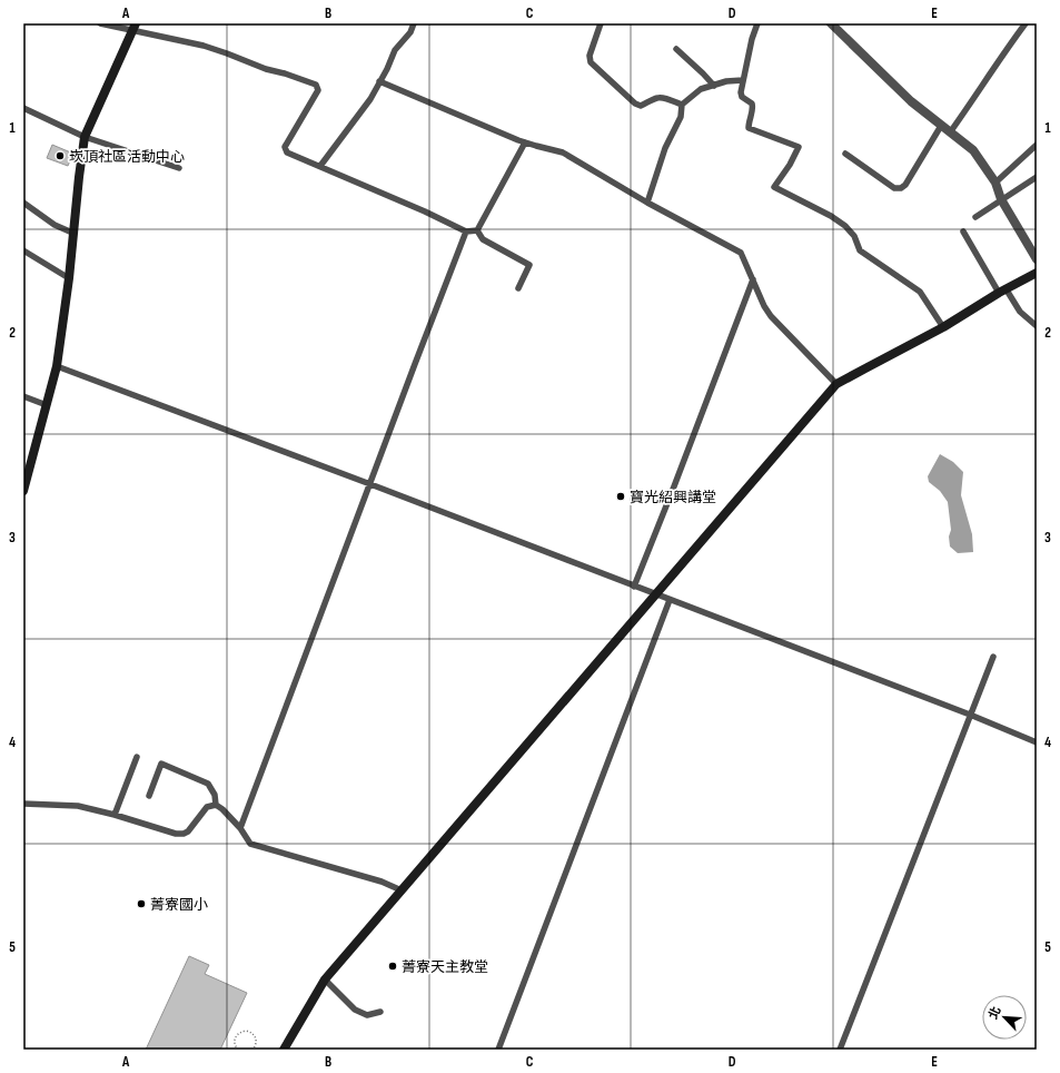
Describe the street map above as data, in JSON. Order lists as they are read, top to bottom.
{
  "places": [
    "崁頂社區活動中心",
    "寶光紹興講堂",
    "菁寮國小",
    "菁寮天主教堂"
  ],
  "north": "top left",
  "grid": {
    "columns": [
      "A",
      "B",
      "C",
      "D",
      "E"
    ],
    "rows": [
      "1",
      "2",
      "3",
      "4",
      "5"
    ]
  }
}
